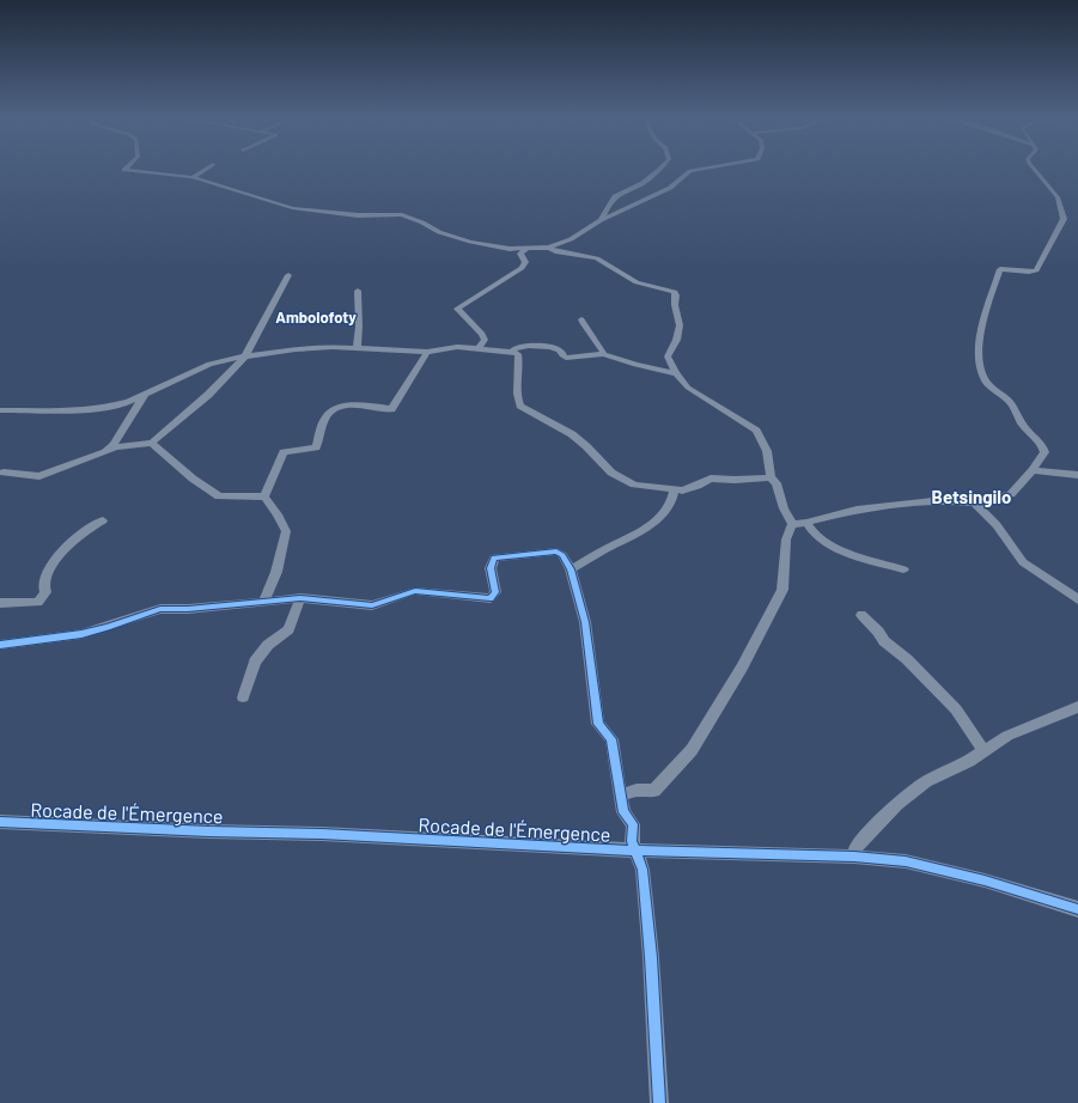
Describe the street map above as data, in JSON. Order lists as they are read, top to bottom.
{
  "streets": {
    "street": ["Rocade de l'Émergence"]
  },
  "districts": ["Ambolofoty", "Betsingilo"]
}
